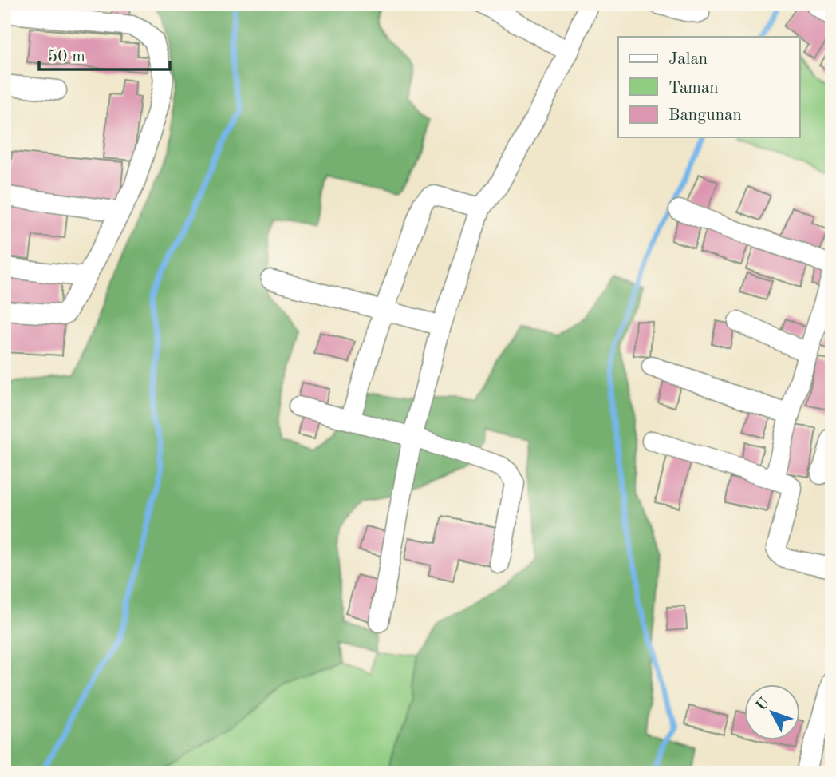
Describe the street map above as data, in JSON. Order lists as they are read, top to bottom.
{
  "legend": ["Jalan", "Taman", "Bangunan"],
  "scale_bar": "50 m",
  "north": "top left"
}
